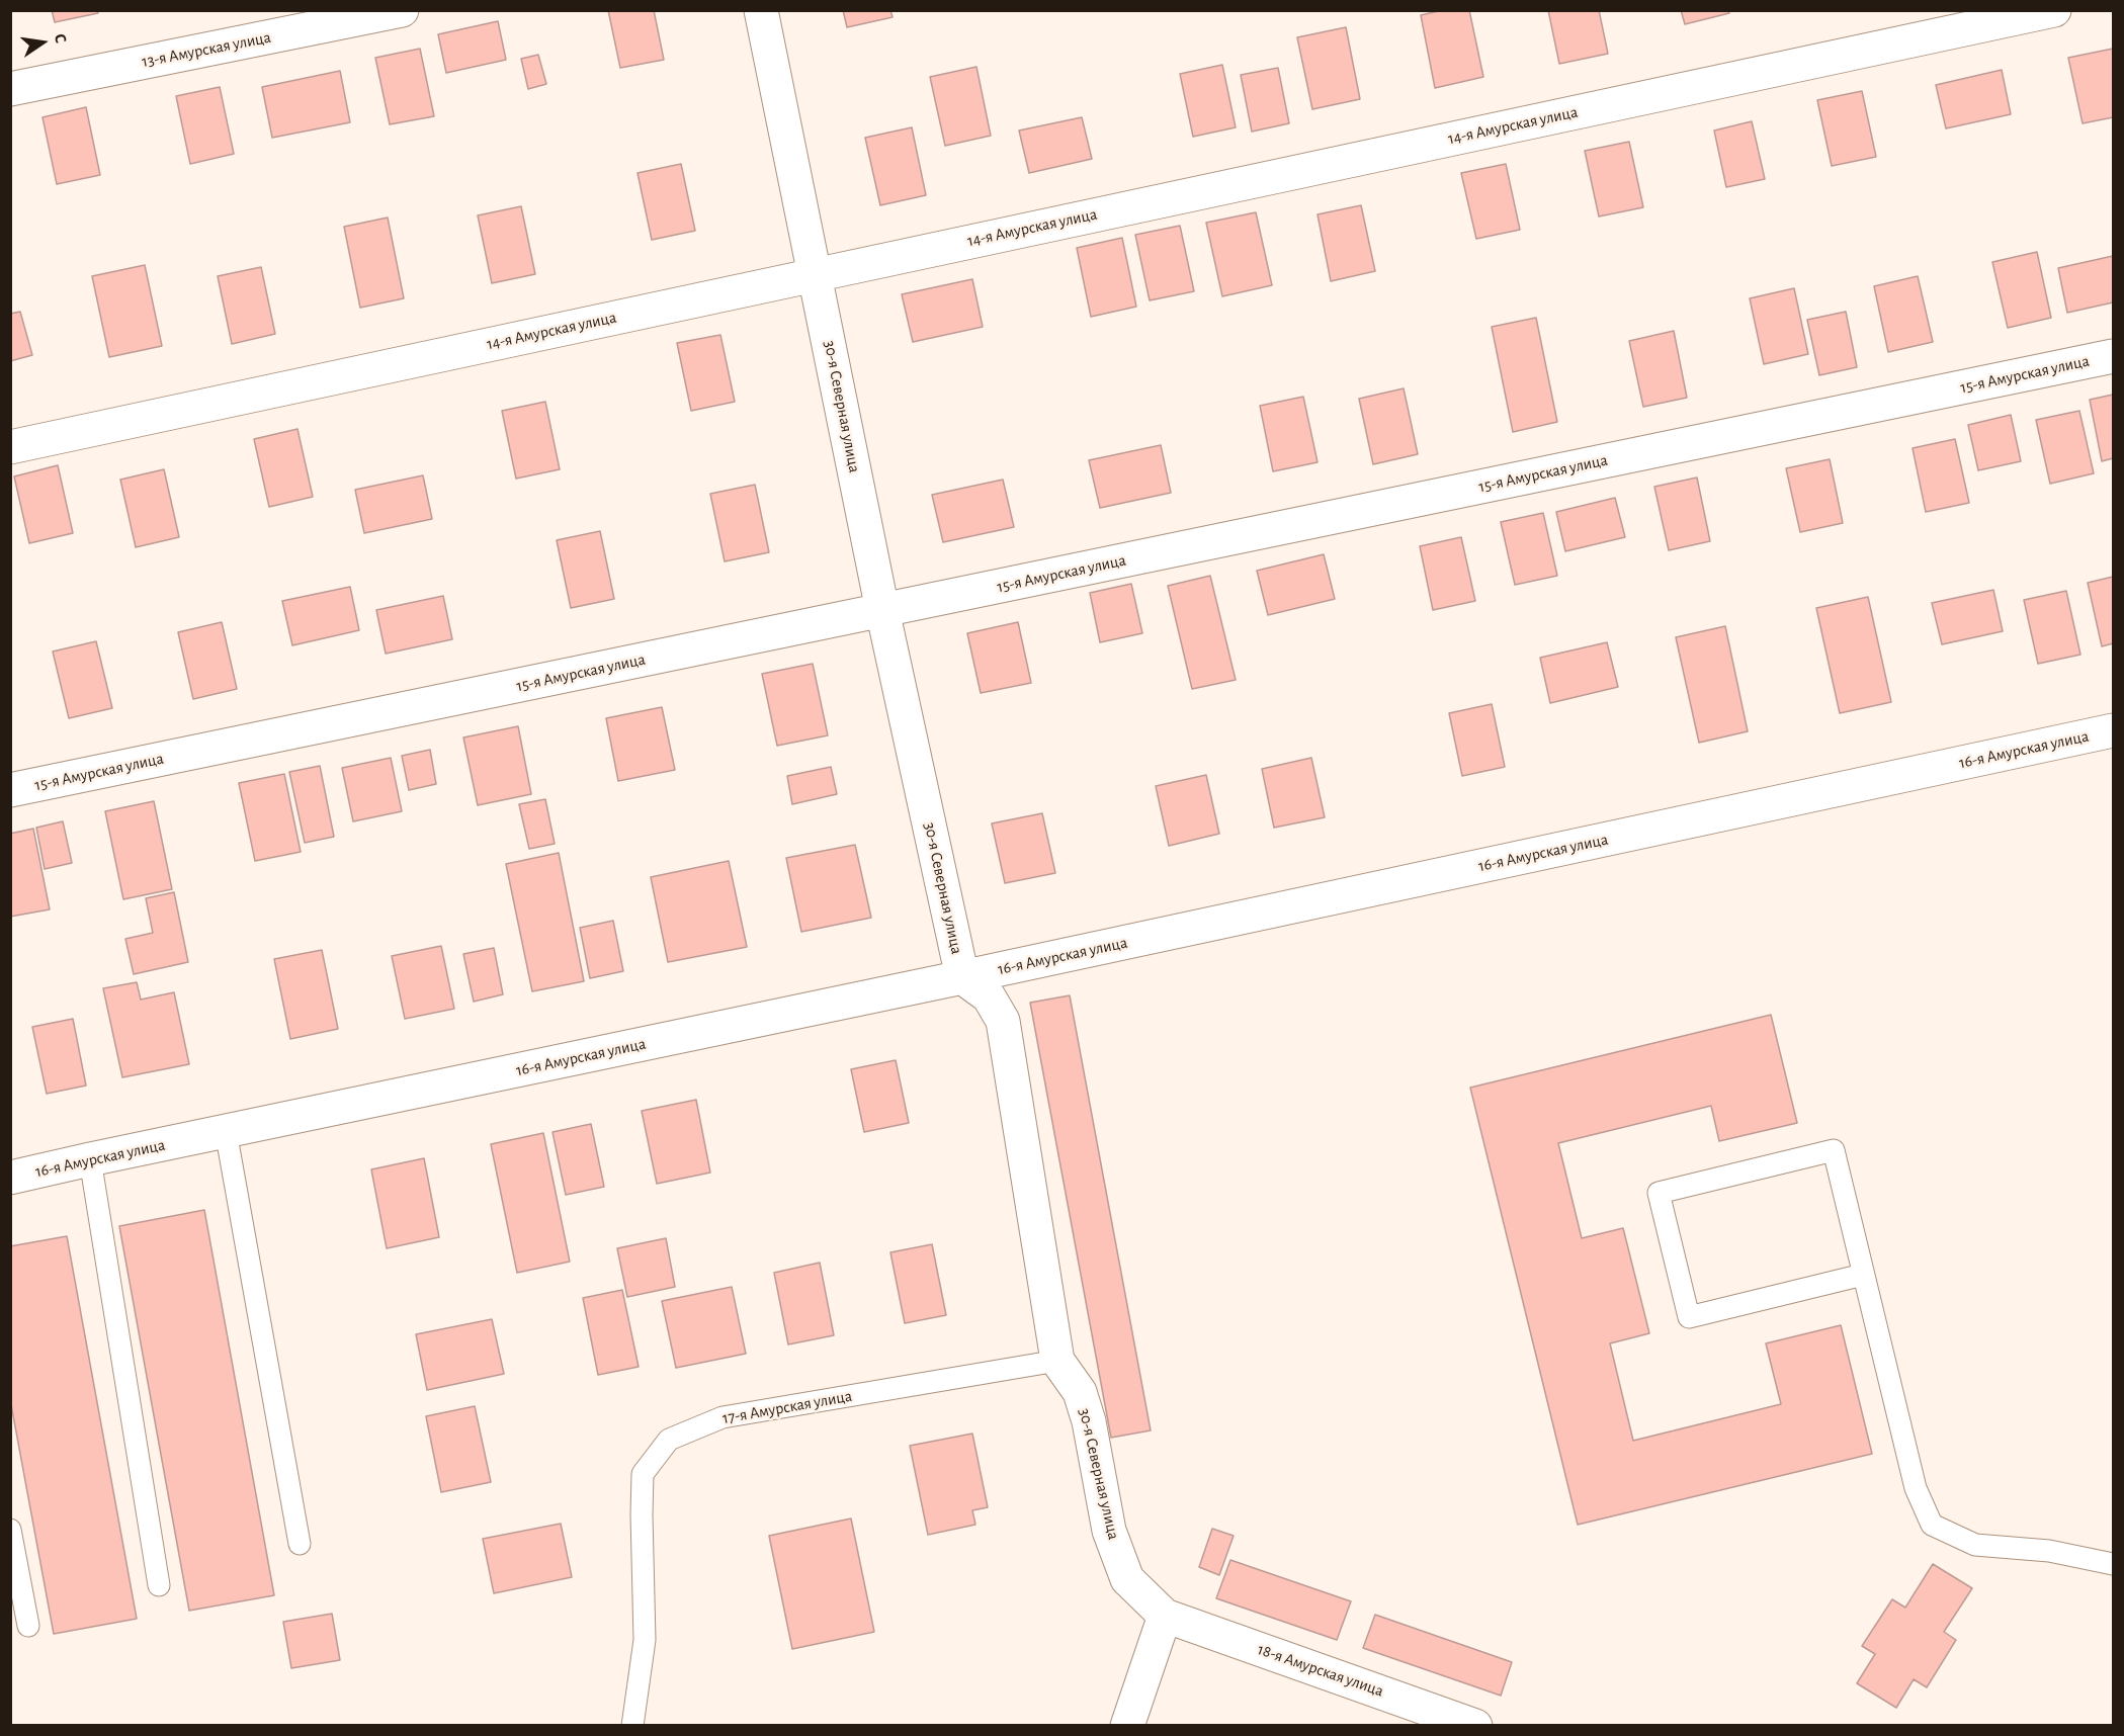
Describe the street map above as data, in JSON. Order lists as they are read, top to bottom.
{
  "streets": {
    "street": [
      "13-я Амурская улица",
      "14-я Амурская улица",
      "15-я Амурская улица",
      "30-я Северная улица",
      "16-я Амурская улица",
      "18-я Амурская улица"
    ],
    "lane": ["17-я Амурская улица"]
  },
  "crossings": [
    ["14-я Амурская улица", "30-я Северная улица"],
    ["15-я Амурская улица", "30-я Северная улица"],
    ["30-я Северная улица", "16-я Амурская улица"],
    ["30-я Северная улица", "17-я Амурская улица"],
    ["30-я Северная улица", "18-я Амурская улица"]
  ],
  "north": "right"
}
